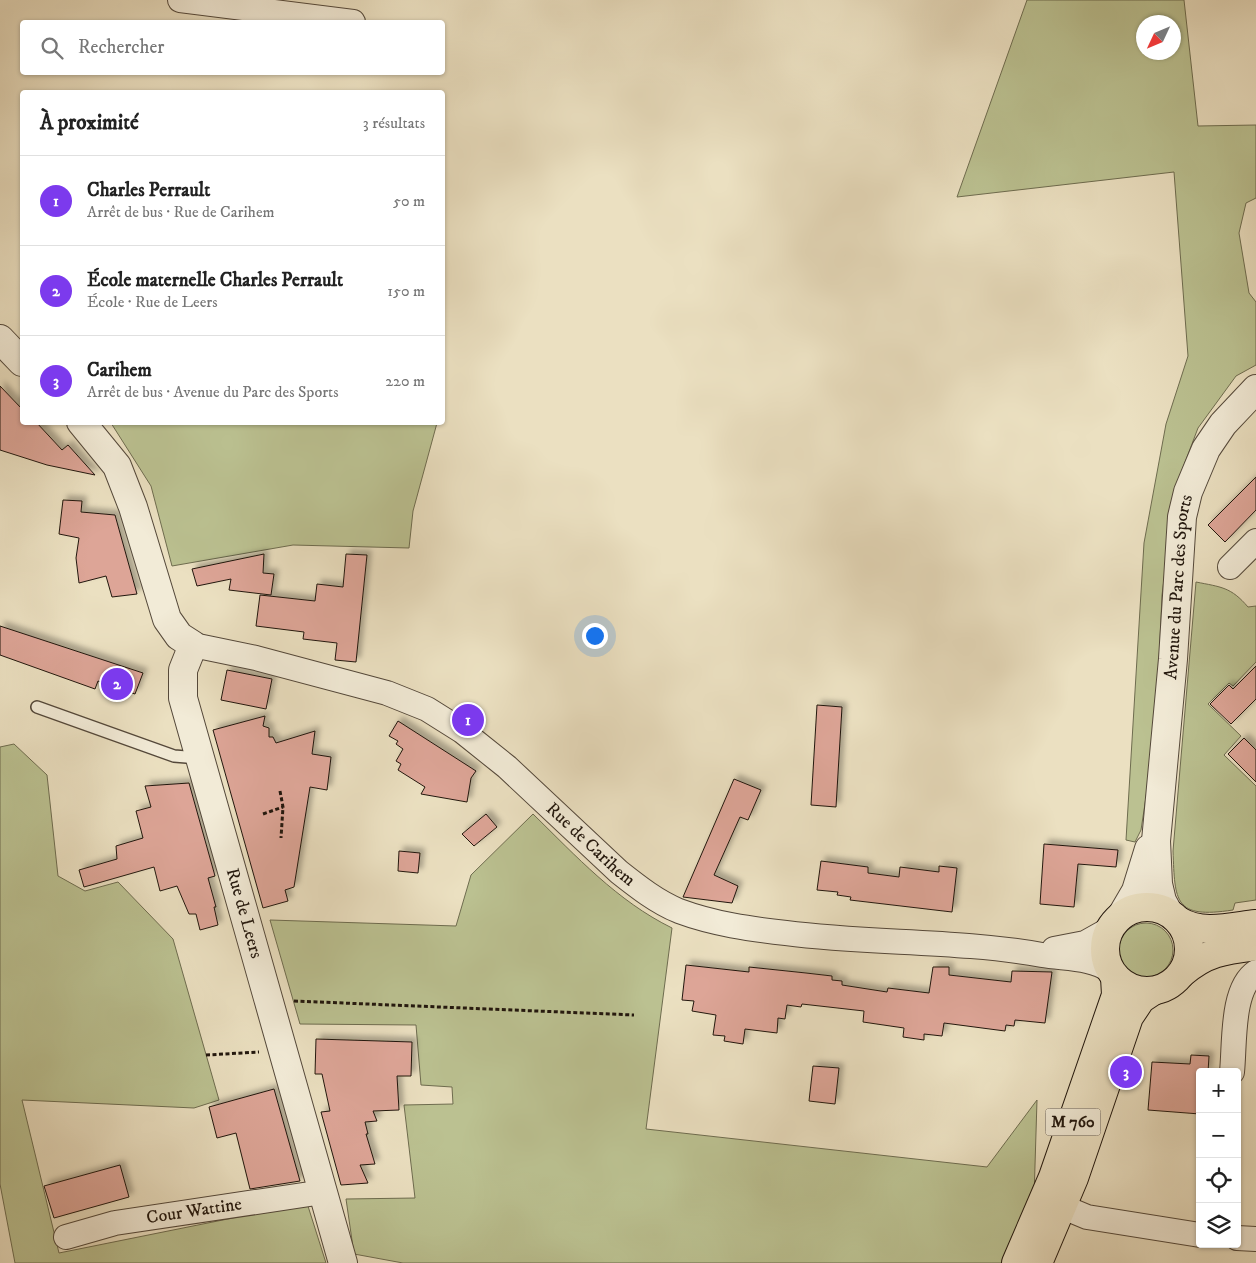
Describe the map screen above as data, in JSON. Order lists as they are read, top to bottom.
{
  "streets": {
    "main road": ["M 760"],
    "street": [
      "Avenue du Parc des Sports",
      "Rue de Carihem",
      "Rue de Leers",
      "Cour Wattine"
    ]
  },
  "crossings": [
    ["Avenue du Parc des Sports", "Rue de Carihem"],
    ["Avenue du Parc des Sports", "M 760"],
    ["Rue de Carihem", "Rue de Leers"],
    ["Rue de Carihem", "M 760"],
    ["Rue de Leers", "Cour Wattine"]
  ],
  "north": "bottom left",
  "page": {
    "search": "Rechercher",
    "heading": ["À proximité", "3 résultats"],
    "list": [
      {
        "mark": "1",
        "name": "Charles Perrault",
        "note": "Arrêt de bus · Rue de Carihem",
        "value": "50 m"
      },
      {
        "mark": "2",
        "name": "École maternelle Charles Perrault",
        "note": "École · Rue de Leers",
        "value": "150 m"
      },
      {
        "mark": "3",
        "name": "Carihem",
        "note": "Arrêt de bus · Avenue du Parc des Sports",
        "value": "220 m"
      }
    ],
    "pins": ["2", "1", "3"],
    "map_buttons": ["+", "−"]
  }
}
